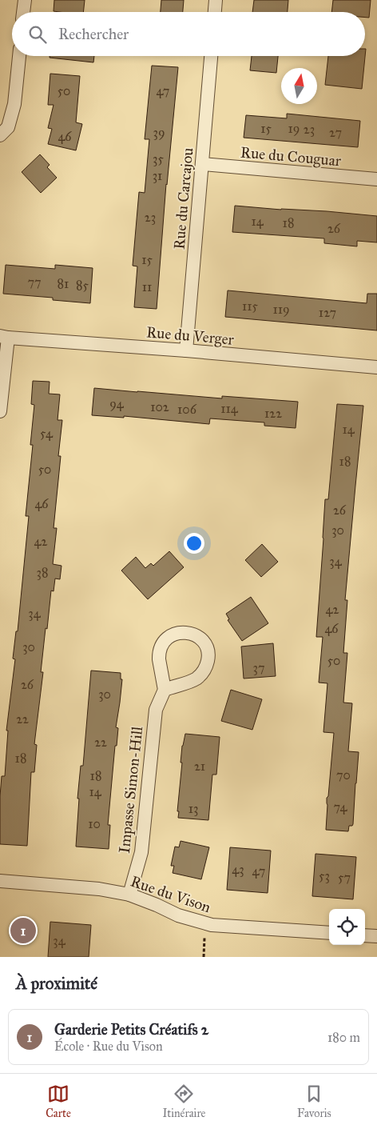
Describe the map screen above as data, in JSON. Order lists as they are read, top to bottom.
{
  "streets": {
    "street": [
      "Rue du Couguar",
      "Rue du Carcajou",
      "Rue du Verger",
      "Impasse Simon-Hill",
      "Rue du Vison"
    ]
  },
  "crossings": [
    ["Rue du Couguar", "Rue du Carcajou"],
    ["Rue du Carcajou", "Rue du Verger"],
    ["Impasse Simon-Hill", "Rue du Vison"]
  ],
  "house_numbers": [
    "50",
    "47",
    "15",
    "19",
    "23",
    "39",
    "27",
    "46",
    "35",
    "31",
    "23",
    "14",
    "18",
    "26",
    "15",
    "77",
    "81",
    "85",
    "11",
    "115",
    "119",
    "127",
    "94",
    "102",
    "114",
    "106",
    "122",
    "14",
    "54",
    "18",
    "50",
    "46",
    "26",
    "30",
    "42",
    "34",
    "38",
    "42",
    "34",
    "46",
    "30",
    "50",
    "37",
    "26",
    "30",
    "22",
    "22",
    "18",
    "21",
    "70",
    "18",
    "14",
    "74",
    "13",
    "10",
    "43",
    "47",
    "53",
    "57",
    "34"
  ],
  "north": "top",
  "page": {
    "search": "Rechercher",
    "pins": "1",
    "heading": "À proximité",
    "list": [
      {
        "mark": "1",
        "name": "Garderie Petits Créatifs 2",
        "note": "École · Rue du Vison",
        "value": "180 m"
      }
    ],
    "nav": ["Carte", "Itinéraire", "Favoris"]
  }
}
